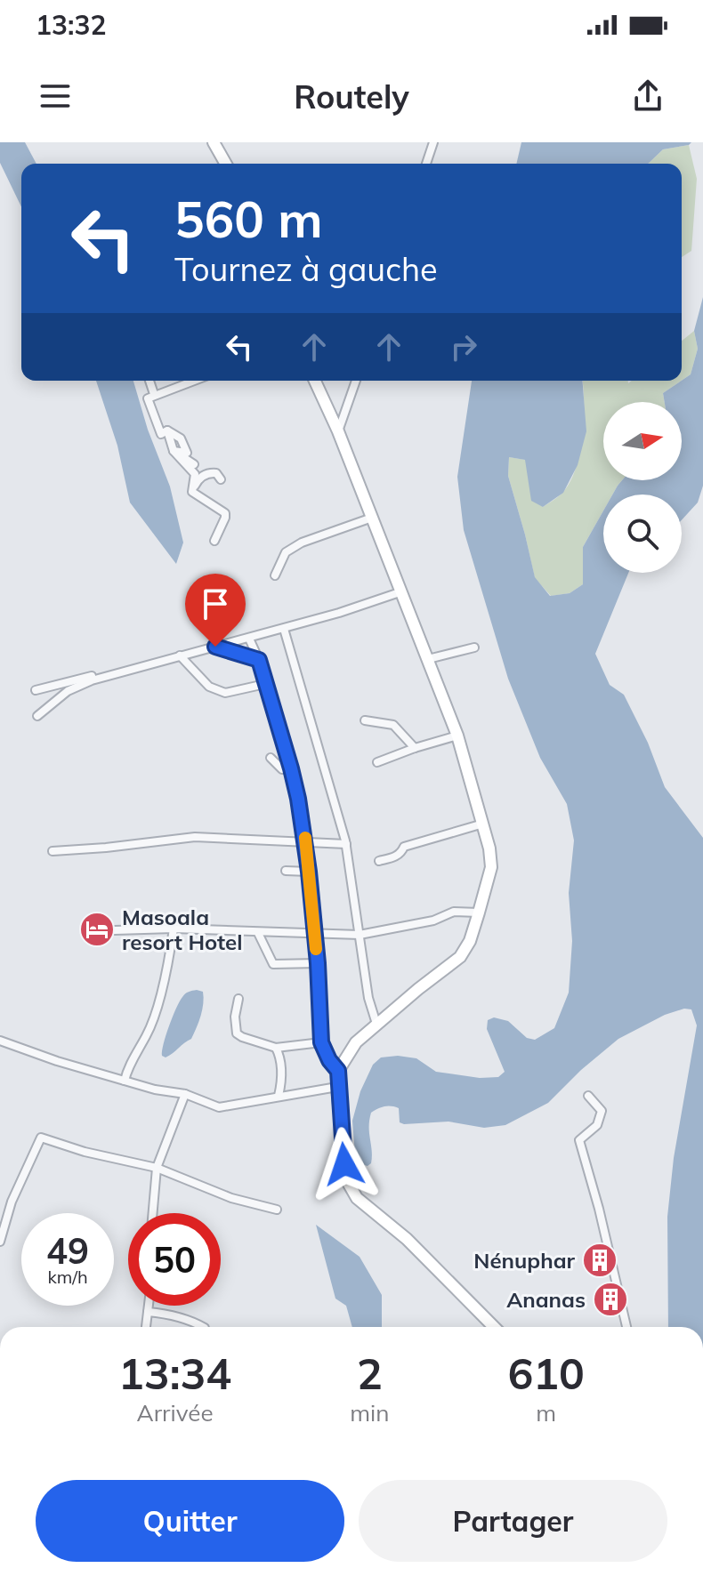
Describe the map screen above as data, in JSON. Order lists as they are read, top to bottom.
{
  "places": {
    "hotel": ["Masoala resort Hotel"],
    "building": ["Nénuphar", "Ananas"]
  },
  "north": "right",
  "page": {
    "status": "13:32",
    "header": "Routely",
    "turn": ["560 m", "Tournez à gauche"],
    "speed": "49 km/h",
    "limit": "50",
    "eta": [
      "13:34",
      "Arrivée",
      "2",
      "min",
      "610",
      "m"
    ],
    "buttons": ["Quitter", "Partager"]
  }
}
